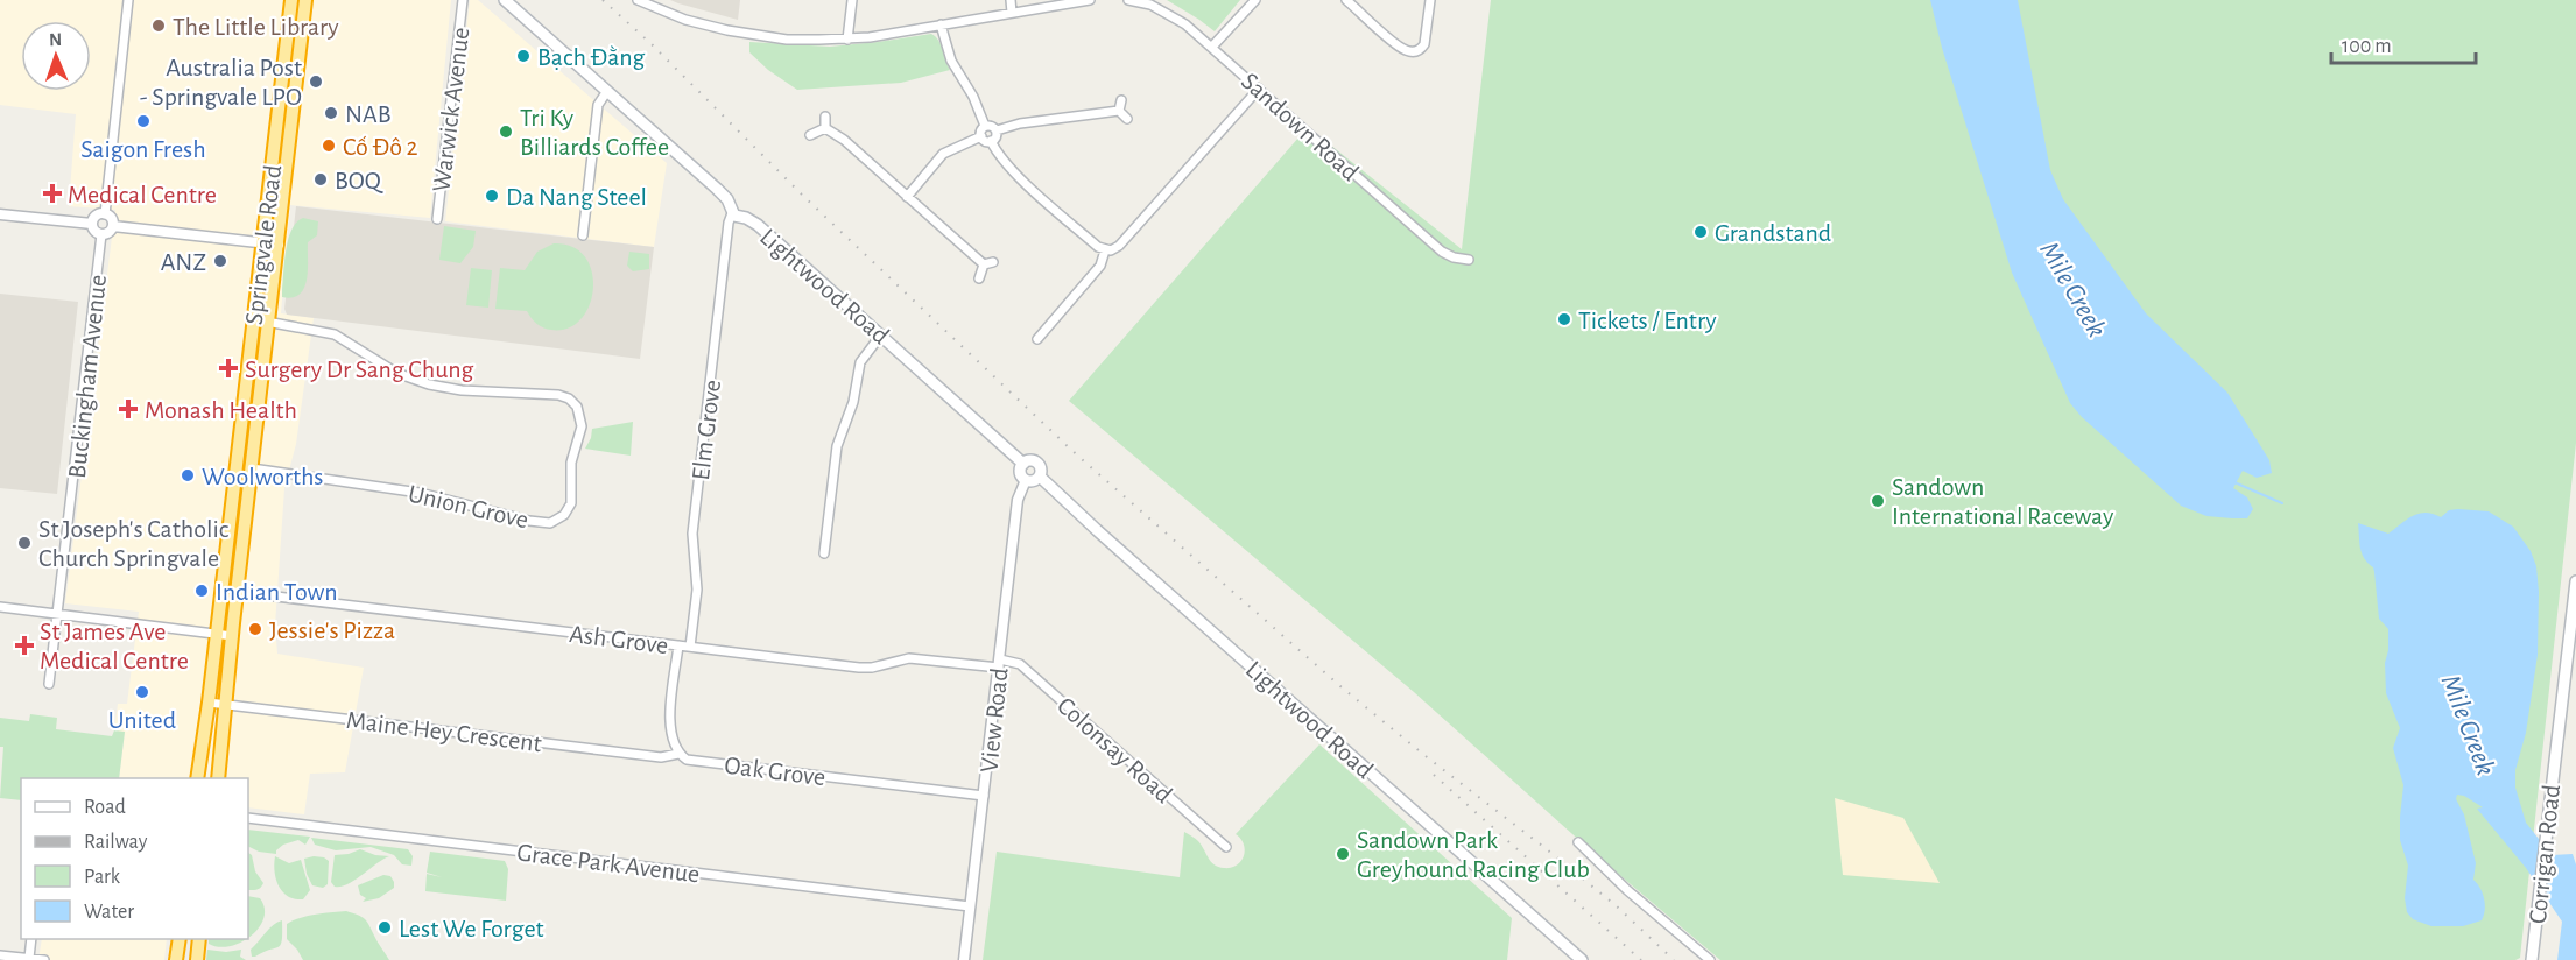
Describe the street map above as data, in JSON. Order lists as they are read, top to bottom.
{
  "streets": {
    "highway": ["Springvale Road"],
    "main road": ["Lightwood Road", "Corrigan Road"],
    "street": [
      "Warwick Avenue",
      "Sandown Road",
      "Buckingham Avenue",
      "Elm Grove",
      "Union Grove",
      "Ash Grove",
      "View Road",
      "Maine Hey Crescent",
      "Colonsay Road",
      "Oak Grove",
      "Grace Park Avenue"
    ]
  },
  "crossings": [
    ["Springvale Road", "Union Grove"],
    ["Springvale Road", "Ash Grove"],
    ["Springvale Road", "Maine Hey Crescent"],
    ["Lightwood Road", "Elm Grove"],
    ["Lightwood Road", "View Road"],
    ["Elm Grove", "Ash Grove"],
    ["Ash Grove", "View Road"],
    ["Ash Grove", "Colonsay Road"],
    ["View Road", "Colonsay Road"],
    ["View Road", "Oak Grove"],
    ["View Road", "Grace Park Avenue"],
    ["Maine Hey Crescent", "Oak Grove"]
  ],
  "water": ["Mile Creek"],
  "places": {
    "other": [
      "The Little Library",
      "Bạch Đằng",
      "Australia Post - Springvale LPO",
      "NAB",
      "Saigon Fresh",
      "Tri Ky Billiards Coffee",
      "Cố Đô 2",
      "BOQ",
      "Da Nang Steel",
      "Grandstand",
      "ANZ",
      "Tickets / Entry",
      "Woolworths",
      "Sandown International Raceway",
      "St Joseph's Catholic Church Springvale",
      "Indian Town",
      "Jessie's Pizza",
      "United",
      "Sandown Park Greyhound Racing Club",
      "Lest We Forget"
    ],
    "health": [
      "Medical Centre",
      "Surgery Dr Sang Chung",
      "Monash Health",
      "St James Ave Medical Centre"
    ]
  },
  "legend": [
    "Road",
    "Railway",
    "Park",
    "Water"
  ],
  "scale_bar": "100 m",
  "north": "top"
}
